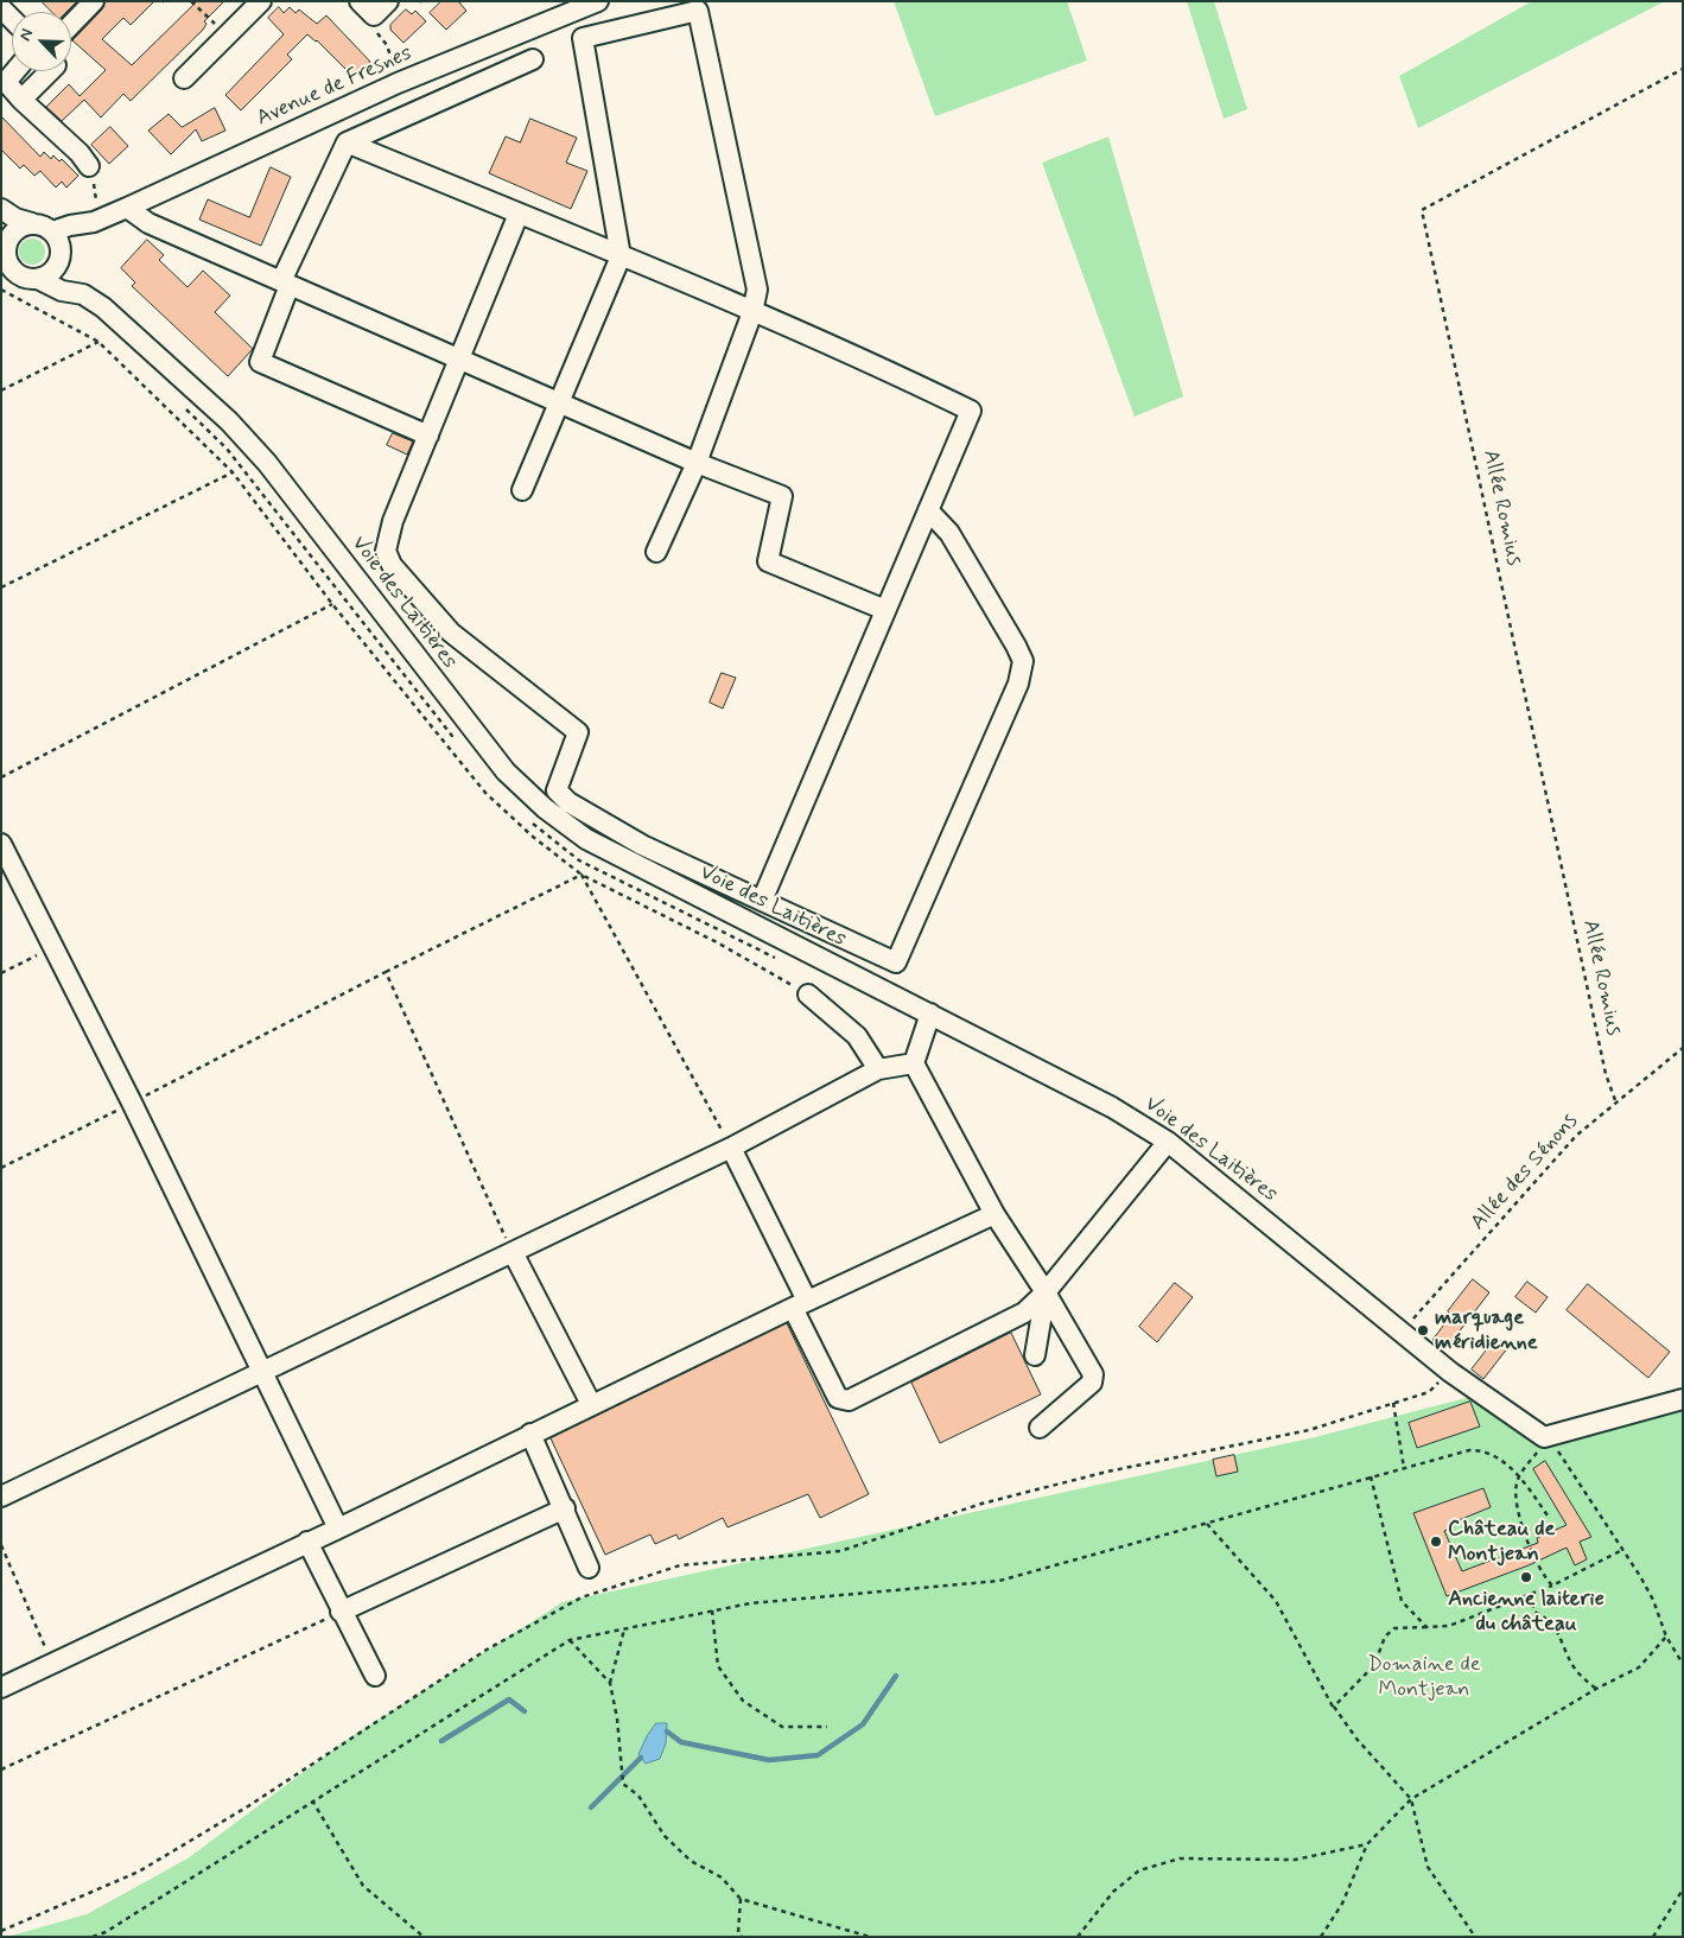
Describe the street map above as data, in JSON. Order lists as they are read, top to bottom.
{
  "streets": {
    "street": ["Avenue de Fresnes", "Voie des Laitières"],
    "path": ["Allée Romius", "Allée des Sénons"]
  },
  "crossings": [
    ["Avenue de Fresnes", "Voie des Laitières"],
    ["Allée Romius", "Allée des Sénons"],
    ["Voie des Laitières", "Allée des Sénons"]
  ],
  "parks": ["Domaine de Montjean"],
  "places": ["marquage méridienne", "Château de Montjean", "Ancienne laiterie du château"],
  "north": "top left"
}
